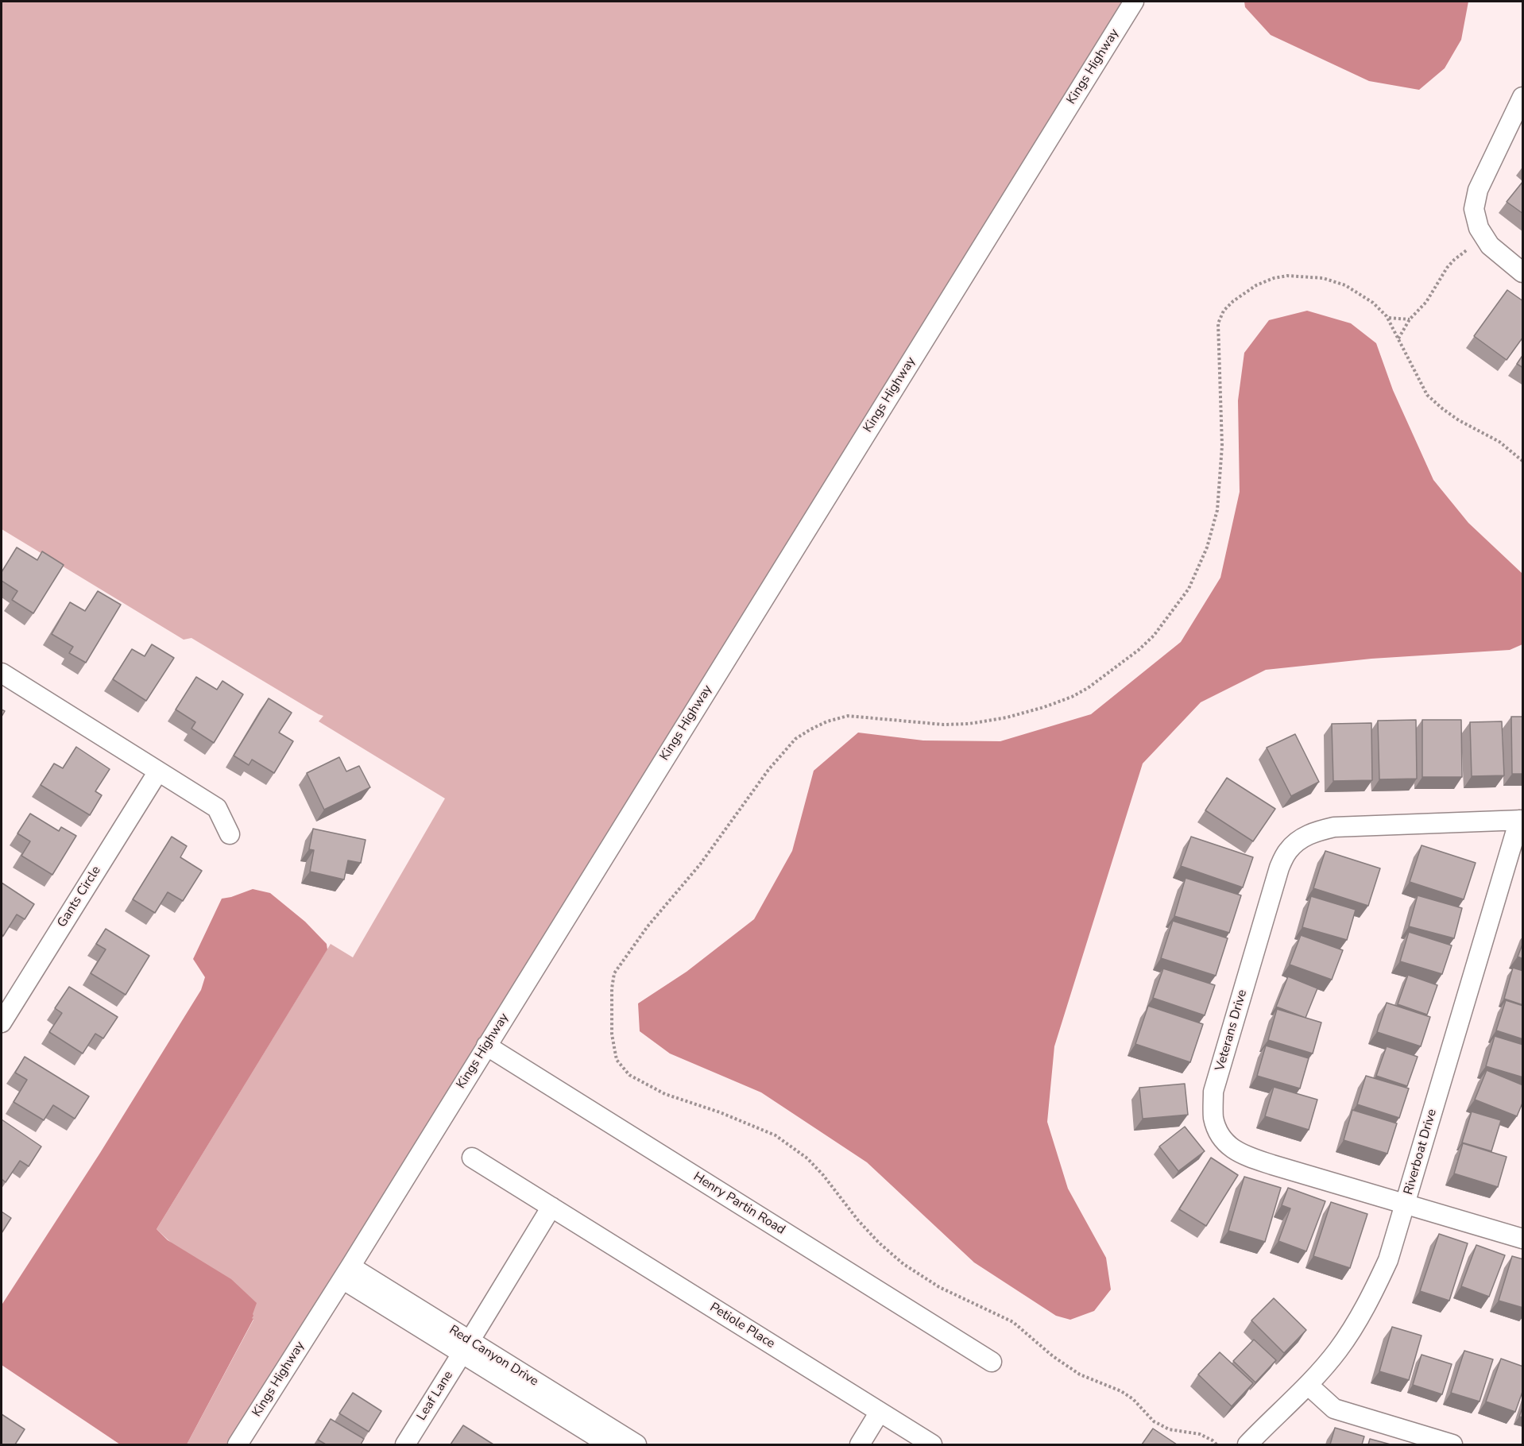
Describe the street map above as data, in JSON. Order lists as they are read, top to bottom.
{
  "streets": {
    "street": [
      "Kings Highway",
      "Gants Circle",
      "Veterans Drive",
      "Riverboat Drive",
      "Henry Partin Road",
      "Petiole Place",
      "Red Canyon Drive",
      "Leaf Lane"
    ]
  },
  "crossings": [
    ["Kings Highway", "Henry Partin Road"],
    ["Kings Highway", "Red Canyon Drive"],
    ["Veterans Drive", "Riverboat Drive"],
    ["Red Canyon Drive", "Leaf Lane"]
  ]
}
